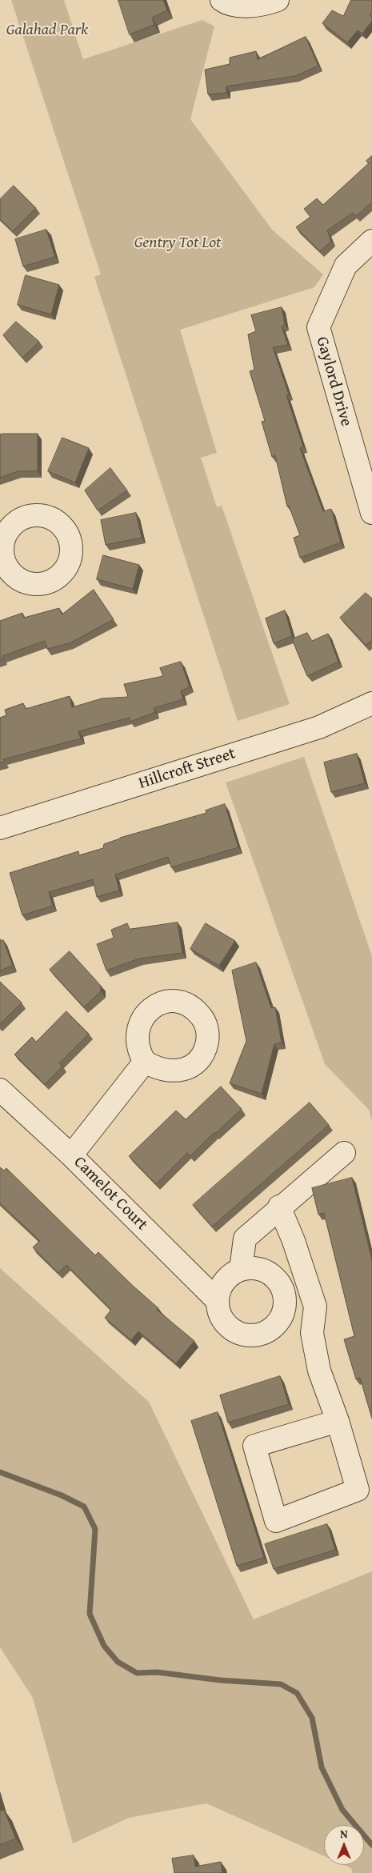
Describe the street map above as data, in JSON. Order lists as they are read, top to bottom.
{
  "streets": {
    "street": ["Gaylord Drive", "Hillcroft Street", "Camelot Court"]
  },
  "parks": ["Galahad Park", "Gentry Tot Lot"],
  "north": "top"
}
